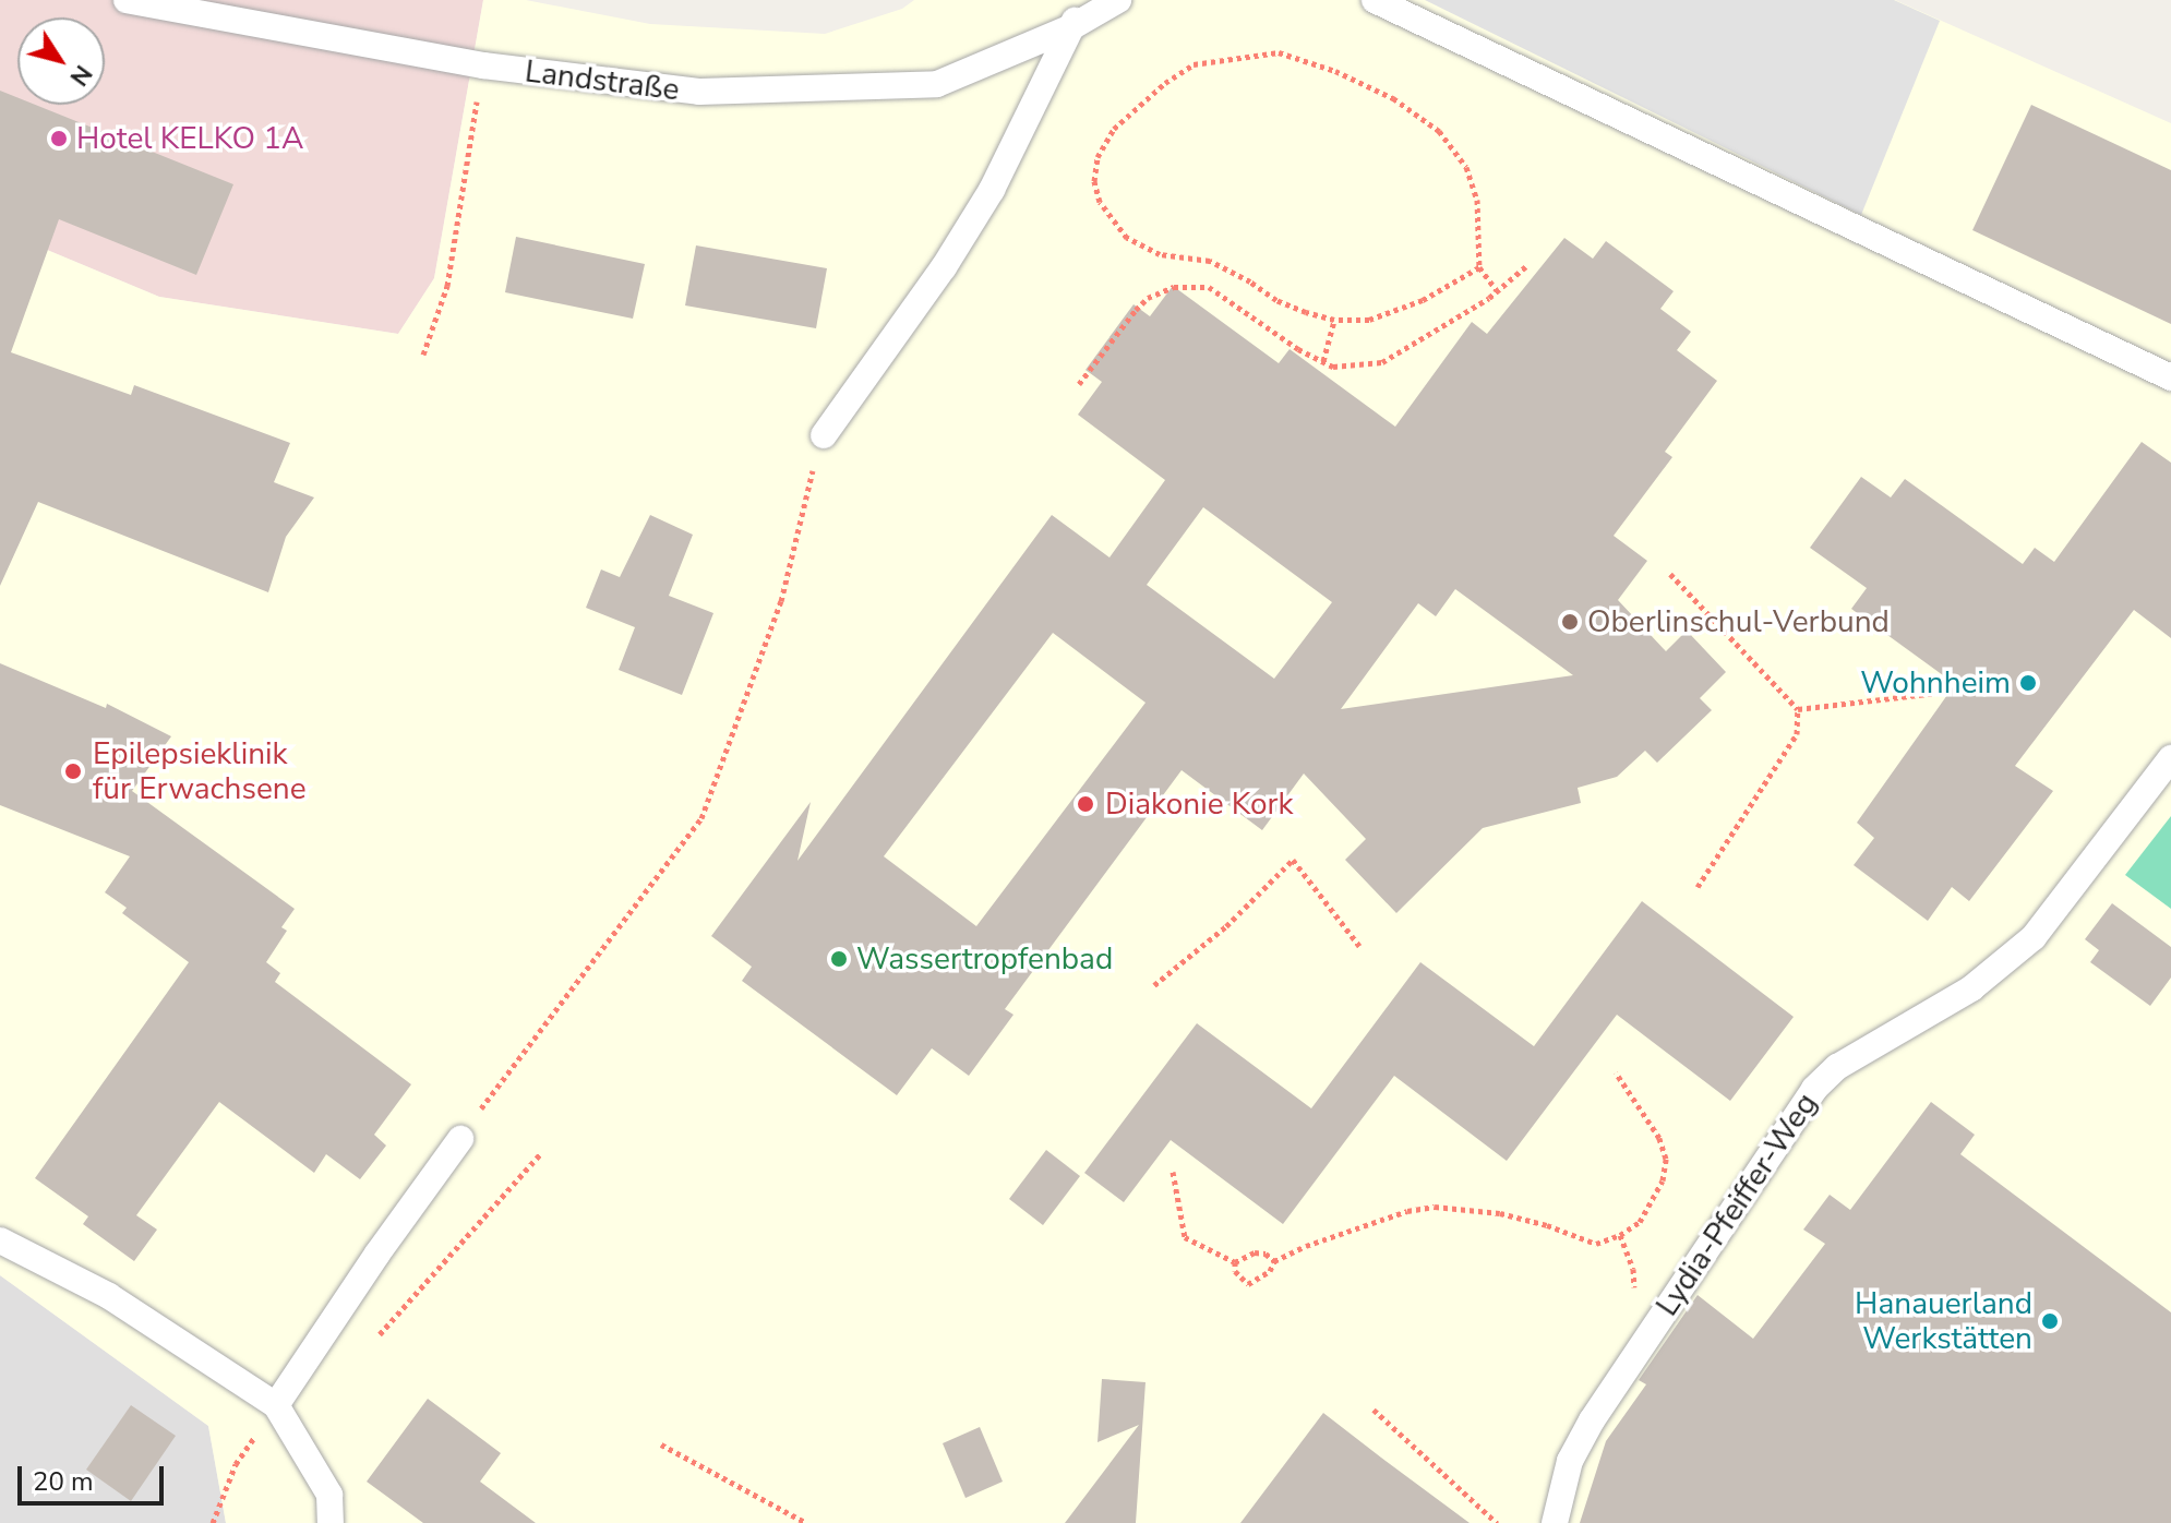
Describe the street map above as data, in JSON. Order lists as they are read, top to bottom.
{
  "streets": {
    "lane": ["Landstraße", "Lydia-Pfeiffer-Weg"]
  },
  "places": [
    "Hotel KELKO 1A",
    "Oberlinschul-Verbund",
    "Wohnheim",
    "Epilepsieklinik für Erwachsene",
    "Diakonie Kork",
    "Wassertropfenbad",
    "Hanauerland Werkstätten"
  ],
  "scale_bar": "20 m",
  "north": "bottom right"
}
